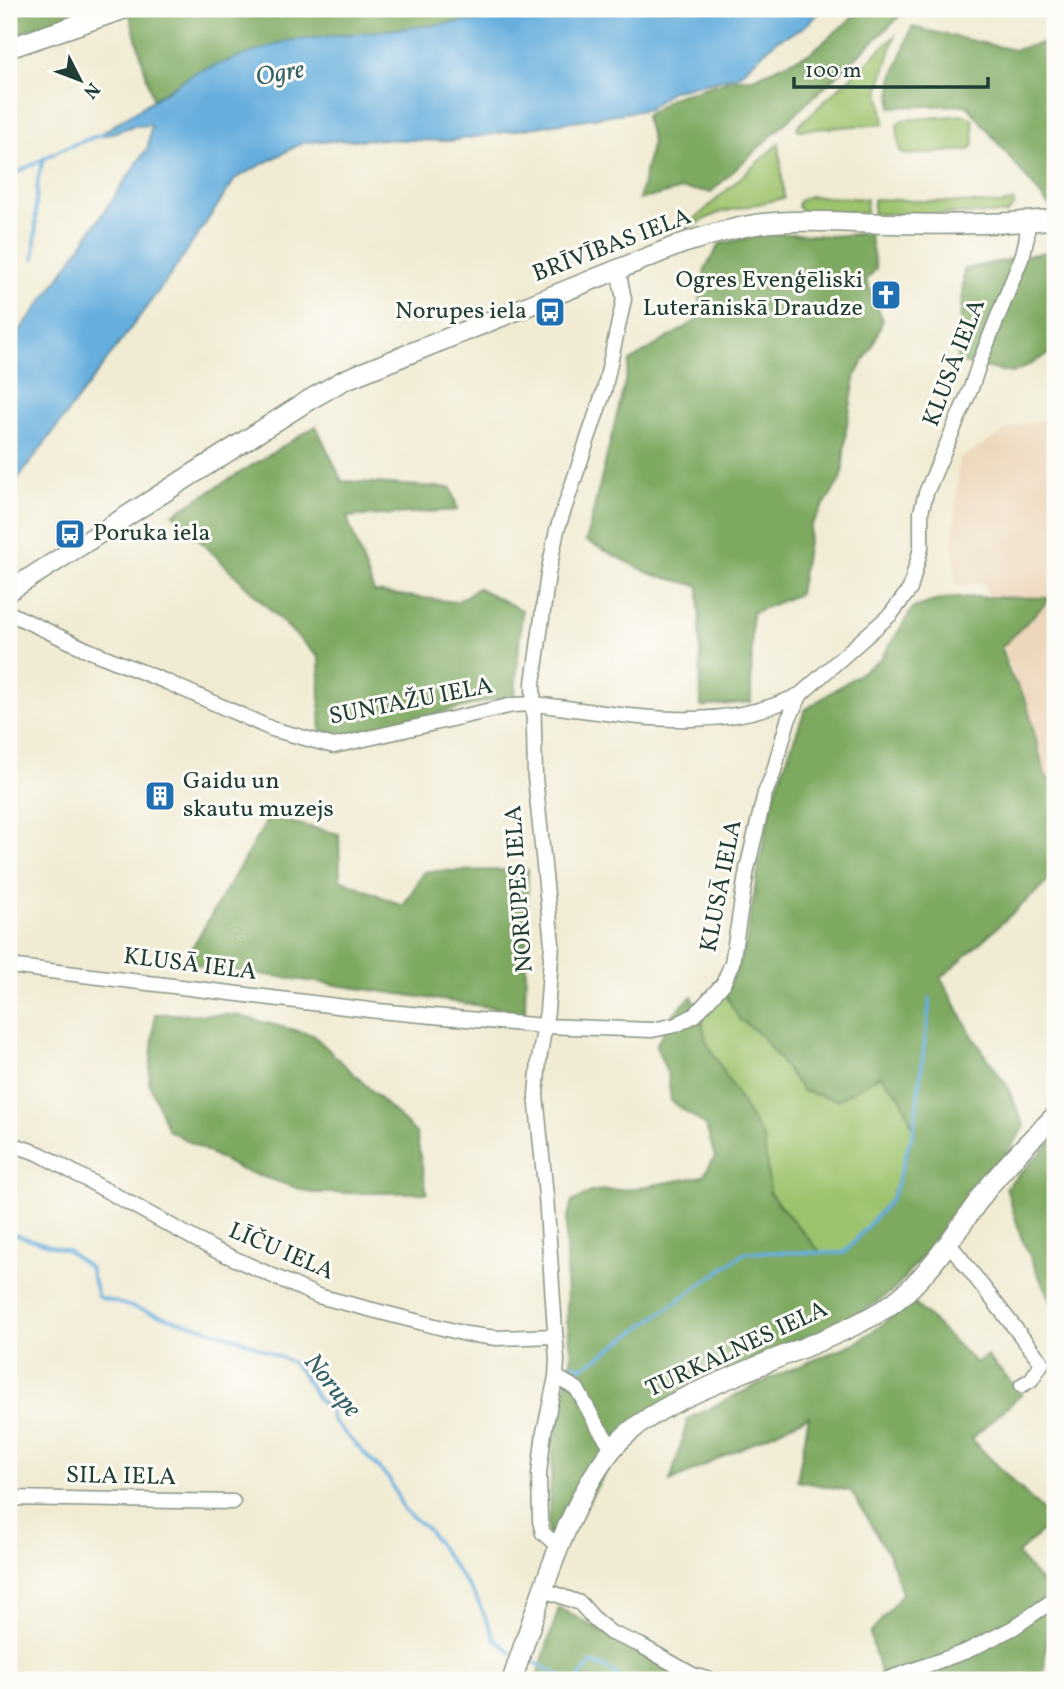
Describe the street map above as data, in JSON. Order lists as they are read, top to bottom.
{
  "streets": {
    "main road": ["BRĪVĪBAS IELA", "TURKALNES IELA"],
    "street": [
      "KLUSĀ IELA",
      "SUNTAŽU IELA",
      "NORUPES IELA",
      "LĪČU IELA",
      "SILA IELA"
    ]
  },
  "crossings": [
    ["BRĪVĪBAS IELA", "KLUSĀ IELA"],
    ["BRĪVĪBAS IELA", "NORUPES IELA"],
    ["KLUSĀ IELA", "SUNTAŽU IELA"],
    ["KLUSĀ IELA", "NORUPES IELA"],
    ["SUNTAŽU IELA", "NORUPES IELA"],
    ["NORUPES IELA", "LĪČU IELA"],
    ["NORUPES IELA", "TURKALNES IELA"]
  ],
  "water": ["Ogre", "Norupe"],
  "places": {
    "church": ["Ogres Evenģēliski Luterāniskā Draudze"],
    "bus stop": ["Norupes iela", "Poruka iela"],
    "building": ["Gaidu un skautu muzejs"]
  },
  "scale_bar": "100 m",
  "north": "bottom right"
}
